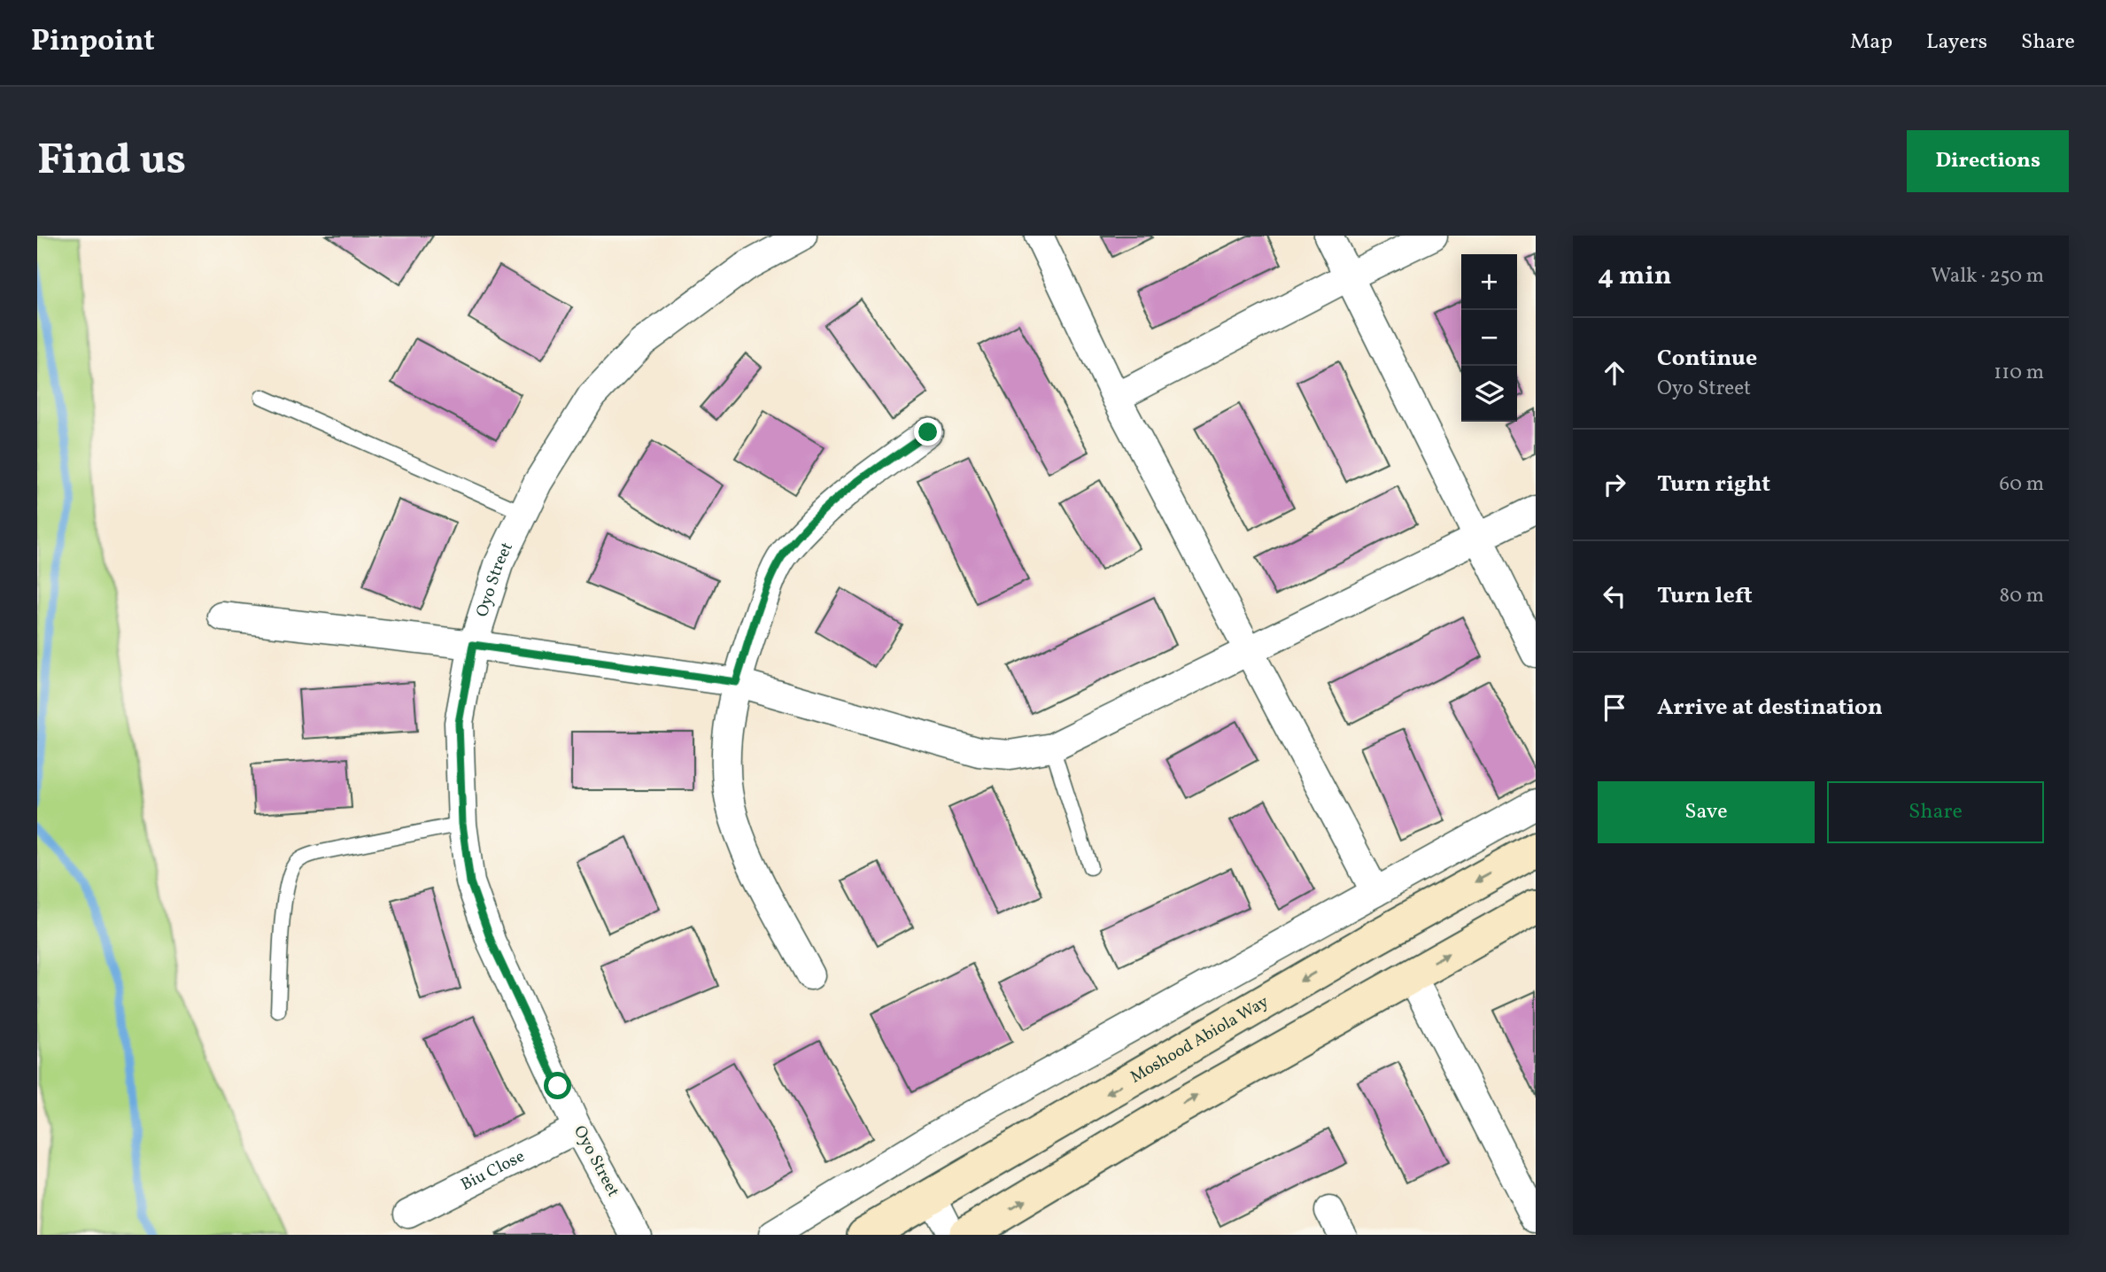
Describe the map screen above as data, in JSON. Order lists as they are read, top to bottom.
{
  "streets": {
    "main road": ["Moshood Abiola Way"],
    "street": ["Oyo Street", "Biu Close"]
  },
  "crossings": [
    ["Oyo Street", "Biu Close"]
  ],
  "page": {
    "header": "Pinpoint",
    "nav": ["Map", "Layers", "Share"],
    "buttons": [
      "Directions",
      ["Save", "Share"]
    ],
    "title": "Find us",
    "heading": ["4 min", "Walk · 250 m"],
    "map_buttons": ["+", "−"],
    "list": [
      ["Continue", "Oyo Street", "110 m"],
      ["Turn right", "60 m"],
      ["Turn left", "80 m"],
      "Arrive at destination"
    ]
  }
}
